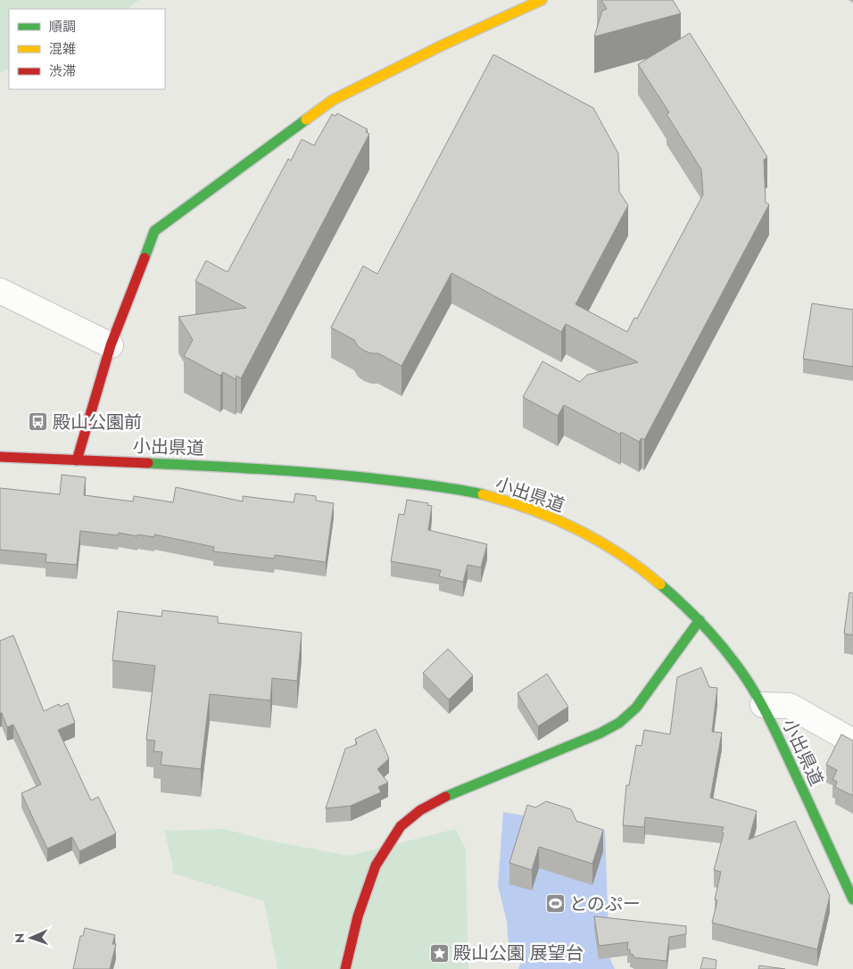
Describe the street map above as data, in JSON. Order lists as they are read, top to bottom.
{
  "streets": {
    "street": ["小出県道"]
  },
  "places": {
    "bus stop": ["殿山公園前"],
    "sports": ["とのぷー"],
    "place": ["殿山公園 展望台"]
  },
  "legend": ["順調", "混雑", "渋滞"],
  "north": "left"
}
